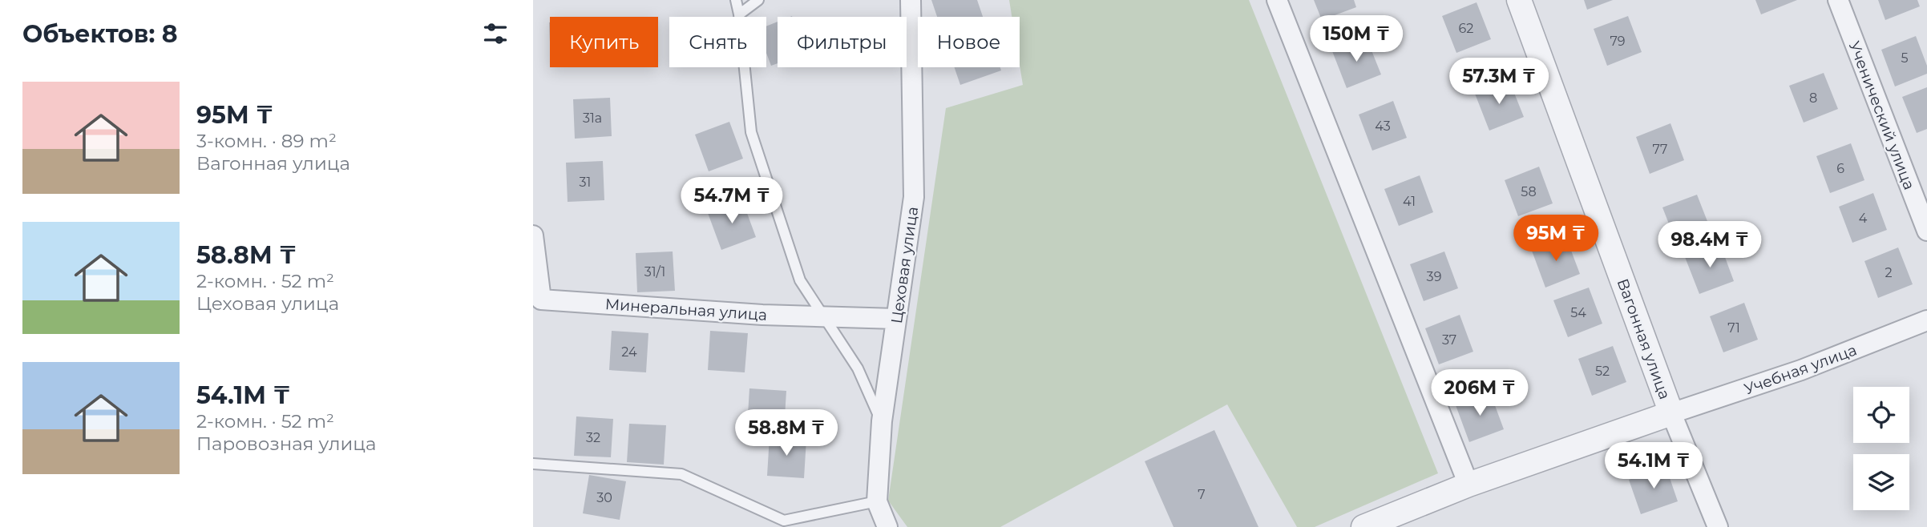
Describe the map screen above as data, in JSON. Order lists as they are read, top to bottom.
{
  "streets": {
    "street": [
      "Ученический улица",
      "Цеховая улица",
      "Минеральная улица",
      "Вагонная улица",
      "Учебная улица"
    ]
  },
  "crossings": [
    ["Цеховая улица", "Минеральная улица"],
    ["Вагонная улица", "Учебная улица"]
  ],
  "house_numbers": [
    "62",
    "79",
    "5",
    "8",
    "31а",
    "43",
    "77",
    "6",
    "31",
    "58",
    "41",
    "4",
    "31/1",
    "2",
    "39",
    "54",
    "71",
    "37",
    "24",
    "52",
    "32",
    "7",
    "30"
  ],
  "page": {
    "heading": "Объектов: 8",
    "price": [
      "150M ₸",
      "57.3M ₸",
      "54.7M ₸",
      "95M ₸",
      "98.4M ₸",
      "206M ₸",
      "58.8M ₸",
      "54.1M ₸"
    ],
    "chip": [
      "Купить",
      "Снять",
      "Фильтры",
      "Новое"
    ],
    "list": [
      {
        "name": "95M ₸",
        "note": "3-комн. · 89 m² · Вагонная улица"
      },
      {
        "name": "58.8M ₸",
        "note": "2-комн. · 52 m² · Цеховая улица"
      },
      {
        "name": "54.1M ₸",
        "note": "2-комн. · 52 m² · Паровозная улица"
      }
    ]
  }
}
